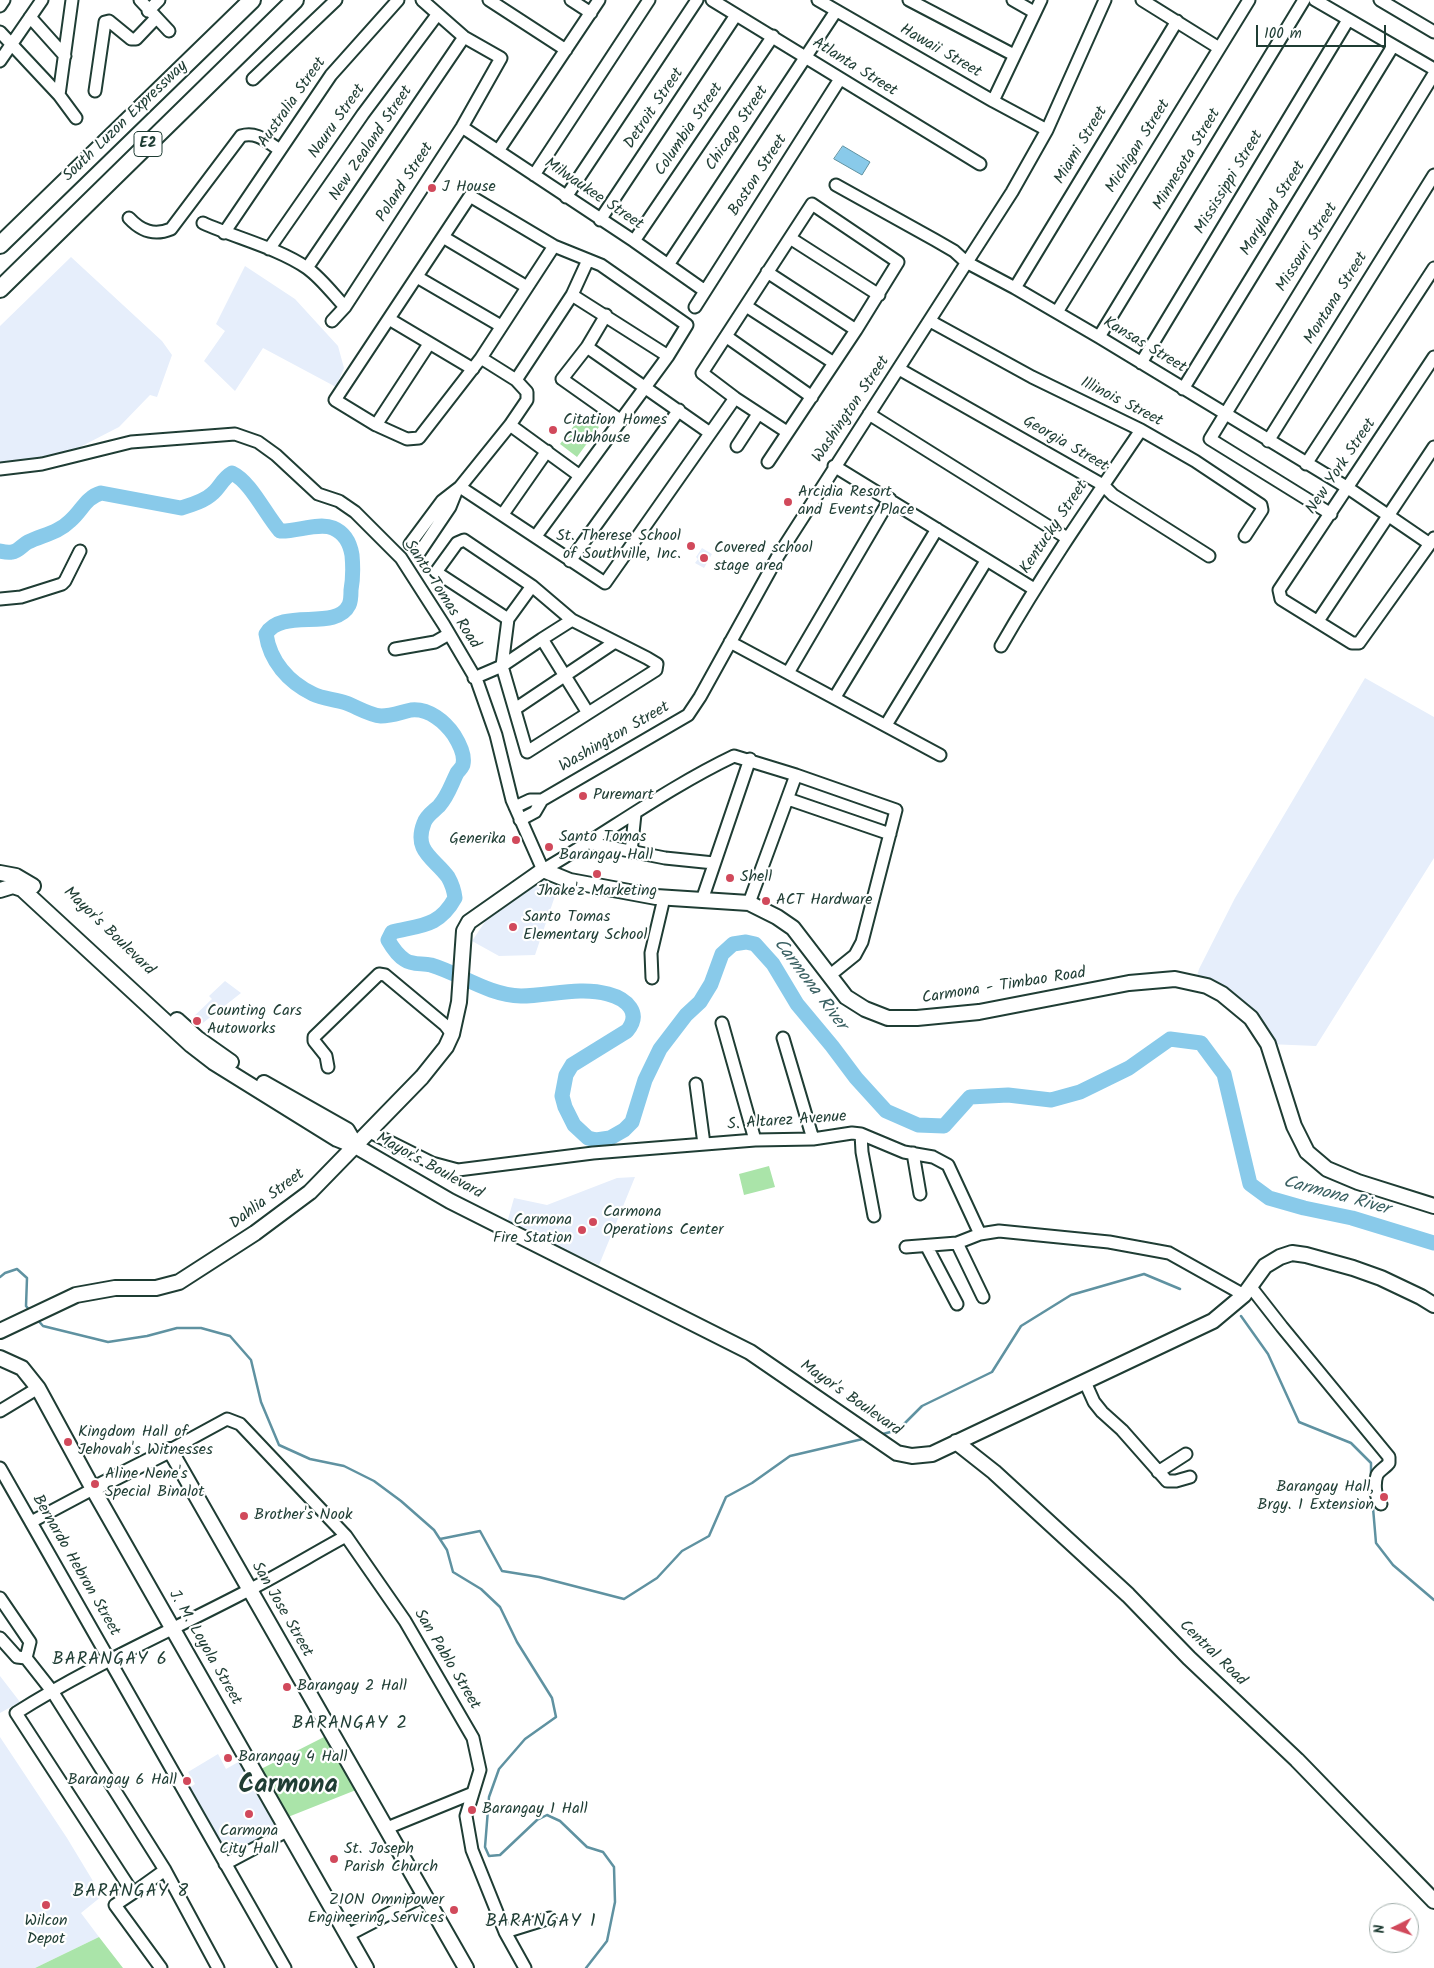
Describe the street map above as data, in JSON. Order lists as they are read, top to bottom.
{
  "streets": {
    "highway": ["South Luzon Expressway", "E2"],
    "main road": [
      "Mayor's Boulevard",
      "Carmona - Timbao Road",
      "Dahlia Street",
      "San Jose Street",
      "J. M. Loyola Street",
      "Central Road"
    ],
    "street": [
      "Hawaii Street",
      "Atlanta Street",
      "Australia Street",
      "Detroit Street",
      "Nauru Street",
      "Chicago Street",
      "Columbia Street",
      "New Zealand Street",
      "Miami Street",
      "Michigan Street",
      "Minnesota Street",
      "Boston Street",
      "Poland Street",
      "Mississippi Street",
      "Milwaukee Street",
      "Maryland Street",
      "Missouri Street",
      "Montana Street",
      "Kansas Street",
      "Illinois Street",
      "Washington Street",
      "Georgia Street",
      "New York Street",
      "Kentucky Street",
      "Santo Tomas Road",
      "S. Altarez Avenue",
      "Bernardo Hebron Street",
      "San Pablo Street"
    ]
  },
  "crossings": [
    ["Hawaii Street", "Chicago Street"],
    ["Hawaii Street", "Washington Street"],
    ["Atlanta Street", "Detroit Street"],
    ["Atlanta Street", "Chicago Street"],
    ["Atlanta Street", "Columbia Street"],
    ["Atlanta Street", "Boston Street"],
    ["Detroit Street", "Milwaukee Street"],
    ["Chicago Street", "Milwaukee Street"],
    ["Columbia Street", "Milwaukee Street"],
    ["New Zealand Street", "Poland Street"],
    ["Miami Street", "Kansas Street"],
    ["Michigan Street", "Kansas Street"],
    ["Minnesota Street", "Kansas Street"],
    ["Boston Street", "Milwaukee Street"],
    ["Poland Street", "Milwaukee Street"],
    ["Mississippi Street", "Kansas Street"],
    ["Maryland Street", "Kansas Street"],
    ["Missouri Street", "Kansas Street"],
    ["Missouri Street", "New York Street"],
    ["Montana Street", "Kansas Street"],
    ["Kansas Street", "Washington Street"],
    ["Kansas Street", "New York Street"],
    ["Illinois Street", "Washington Street"],
    ["Illinois Street", "Kentucky Street"],
    ["Washington Street", "Georgia Street"],
    ["Washington Street", "Santo Tomas Road"],
    ["Georgia Street", "Kentucky Street"],
    ["Santo Tomas Road", "Carmona - Timbao Road"],
    ["Santo Tomas Road", "Dahlia Street"],
    ["Mayor's Boulevard", "Dahlia Street"],
    ["Mayor's Boulevard", "Central Road"],
    ["Carmona - Timbao Road", "Dahlia Street"],
    ["S. Altarez Avenue", "Dahlia Street"],
    ["San Jose Street", "San Pablo Street"]
  ],
  "districts": [
    "BARANGAY 6",
    "BARANGAY 2",
    "Carmona",
    "BARANGAY 8",
    "BARANGAY 1"
  ],
  "water": ["Carmona River"],
  "places": [
    "J House",
    "Citation Homes Clubhouse",
    "Arcidia Resort and Events Place",
    "St. Therese School of Southville, Inc.",
    "Covered school stage area",
    "Puremart",
    "Generika",
    "Santo Tomas Barangay Hall",
    "Jhake'z Marketing",
    "Shell",
    "ACT Hardware",
    "Santo Tomas Elementary School",
    "Counting Cars Autoworks",
    "Carmona Operations Center",
    "Carmona Fire Station",
    "Kingdom Hall of Jehovah's Witnesses",
    "Aline Nene's Special Binalot",
    "Barangay Hall, Brgy. 1 Extension",
    "Brother's Nook",
    "Barangay 2 Hall",
    "Barangay 4 Hall",
    "Barangay 6 Hall",
    "Barangay 1 Hall",
    "Carmona City Hall",
    "St. Joseph Parish Church",
    "Wilcon Depot",
    "ZION Omnipower Engineering Services"
  ],
  "scale_bar": "100 m",
  "north": "left"
}
